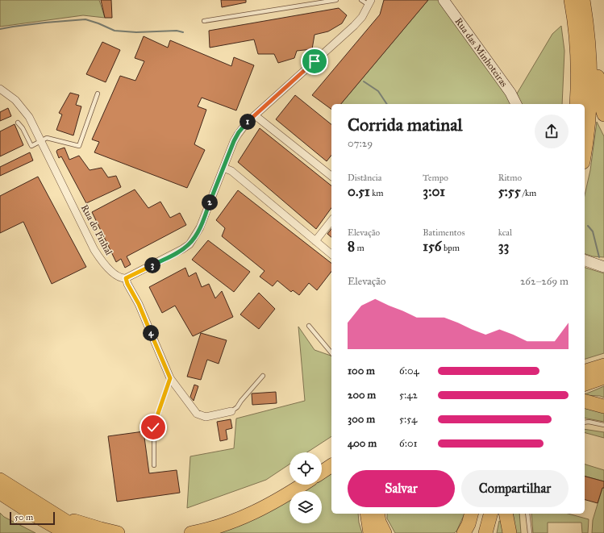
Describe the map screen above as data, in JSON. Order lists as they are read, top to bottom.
{
  "streets": {
    "main road": ["Rua das Minhoteiras"],
    "street": ["Rua do Pinhal"]
  },
  "scale_bar": "50 m",
  "page": {
    "heading": ["Corrida matinal", "07:29"],
    "pins": [
      "1",
      "2",
      "3",
      "4"
    ],
    "stats": [
      ["Distância", "0.51 km"],
      ["Tempo", "3:01"],
      ["Ritmo", "5:55 /km"],
      ["Elevação", "8 m"],
      ["Batimentos", "156 bpm"],
      ["kcal", "33"]
    ],
    "chart": ["Elevação", "262–269 m"],
    "list": [
      {
        "name": "100 m",
        "note": "6:04"
      },
      {
        "name": "200 m",
        "note": "5:42"
      },
      {
        "name": "300 m",
        "note": "5:54"
      },
      {
        "name": "400 m",
        "note": "6:01"
      }
    ],
    "buttons": ["Salvar", "Compartilhar"],
    "scale": "50 m"
  }
}
